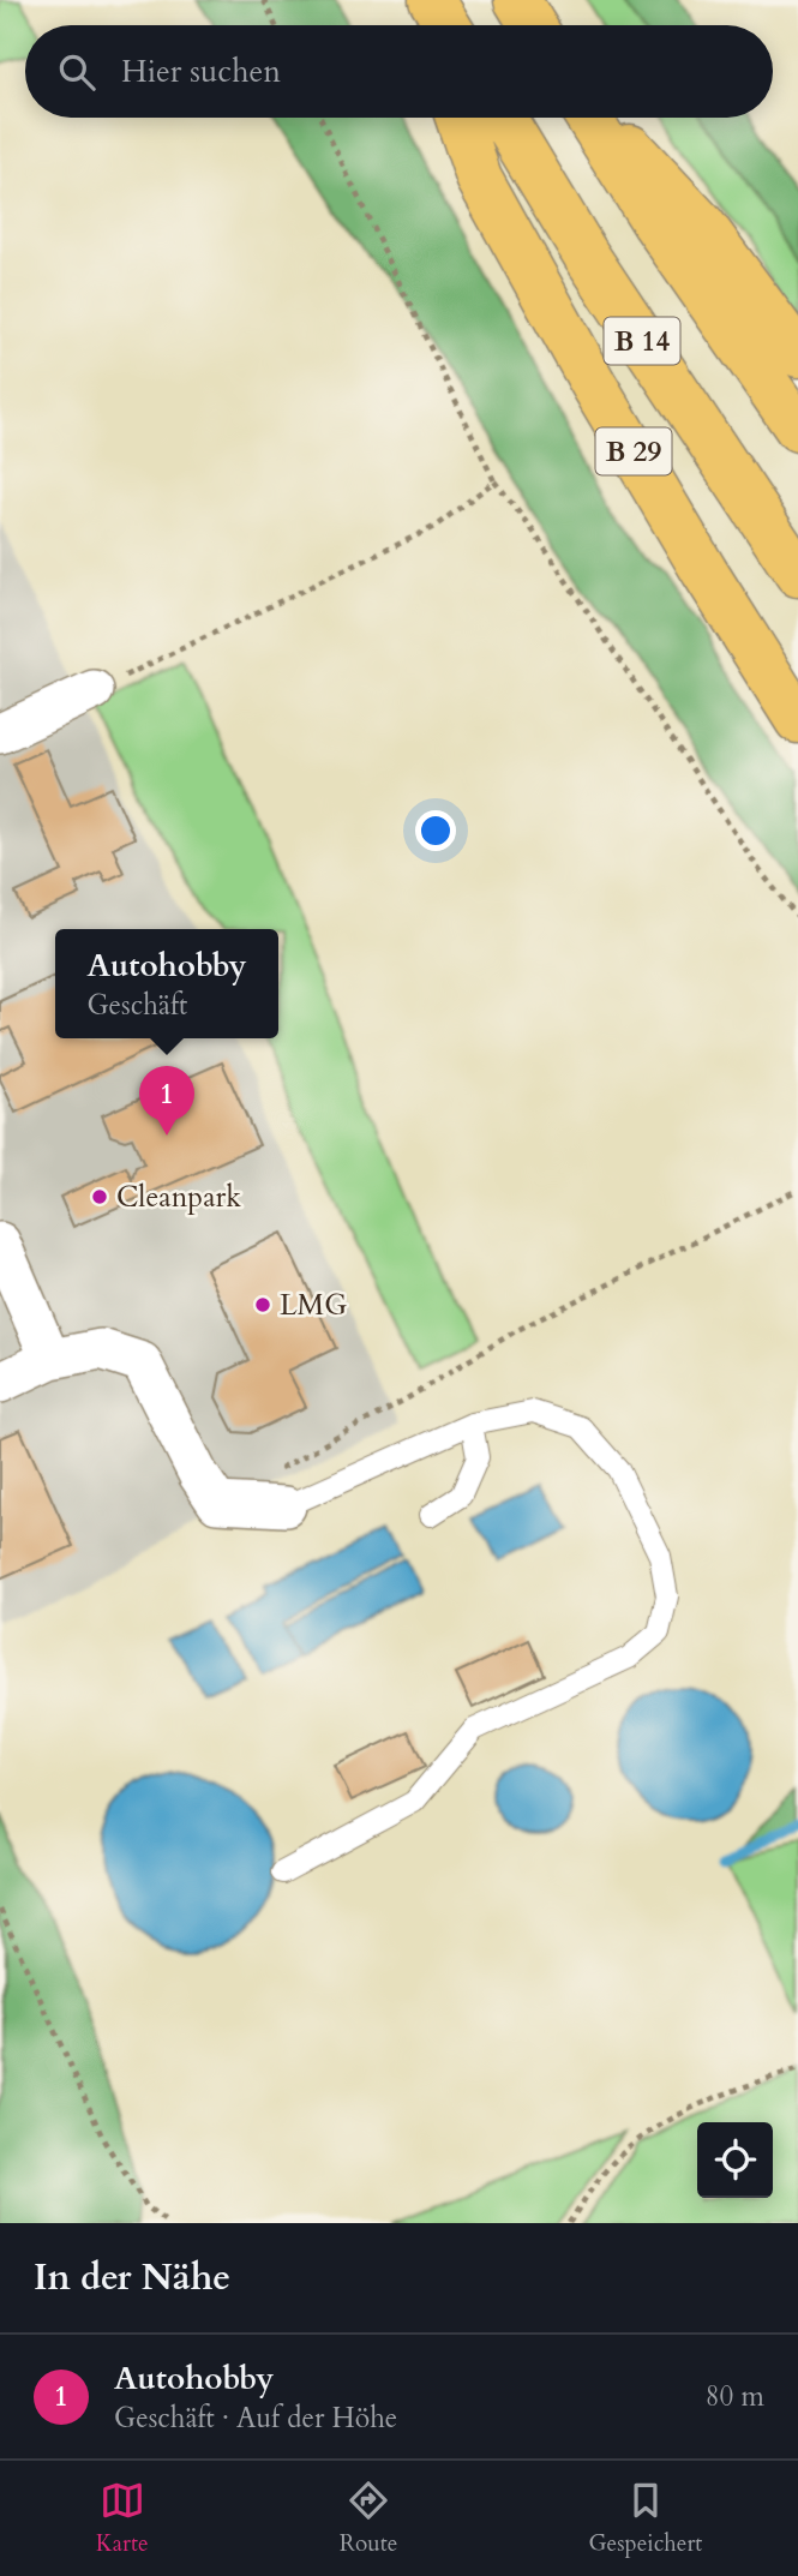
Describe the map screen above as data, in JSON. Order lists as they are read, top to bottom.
{
  "streets": {
    "highway": ["B 14", "B 29"]
  },
  "places": ["Cleanpark", "LMG"],
  "page": {
    "search": "Hier suchen",
    "popup": ["Autohobby", "Geschäft"],
    "pins": "1",
    "heading": "In der Nähe",
    "list": [
      {
        "mark": "1",
        "name": "Autohobby",
        "note": "Geschäft · Auf der Höhe",
        "value": "80 m"
      }
    ],
    "nav": ["Karte", "Route", "Gespeichert"]
  }
}
